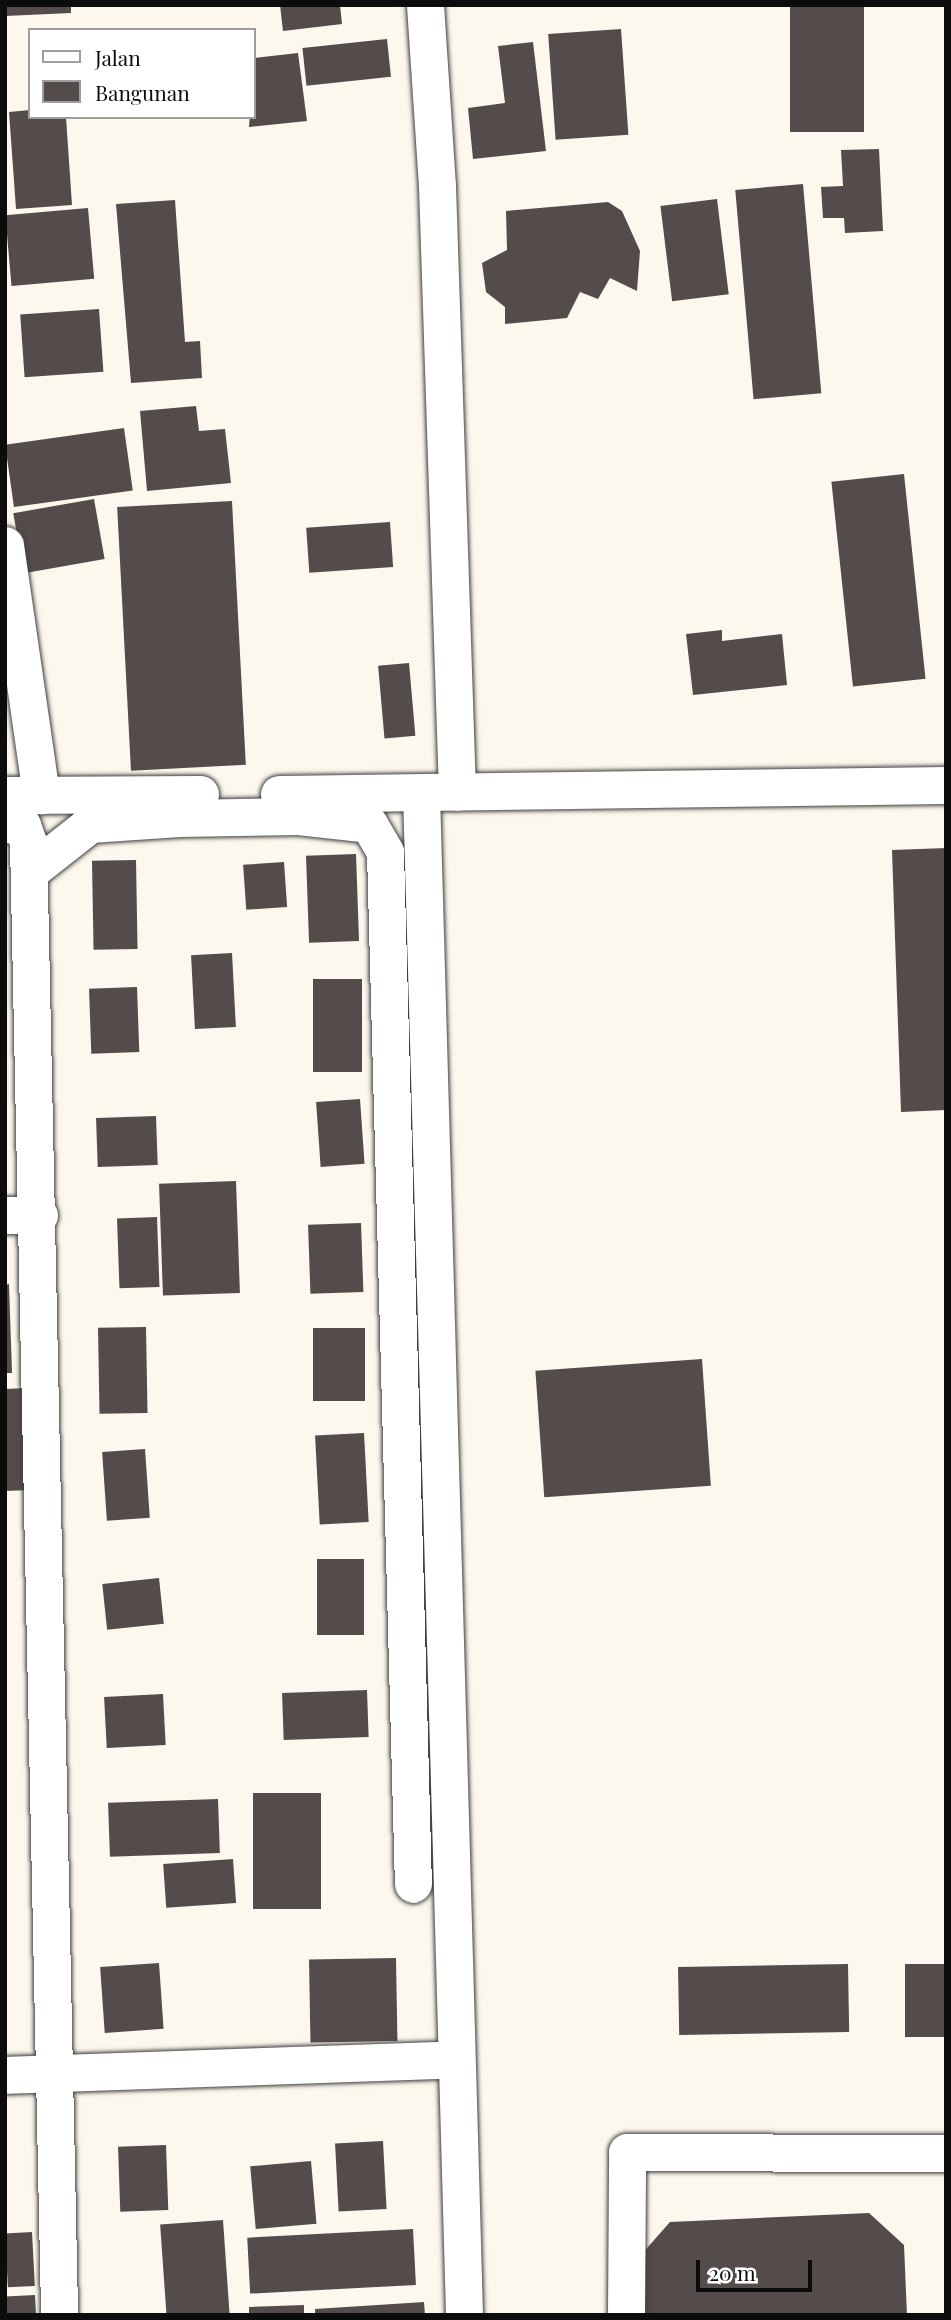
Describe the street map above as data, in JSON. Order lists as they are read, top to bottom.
{
  "legend": ["Jalan", "Bangunan"],
  "scale_bar": "20 m"
}
